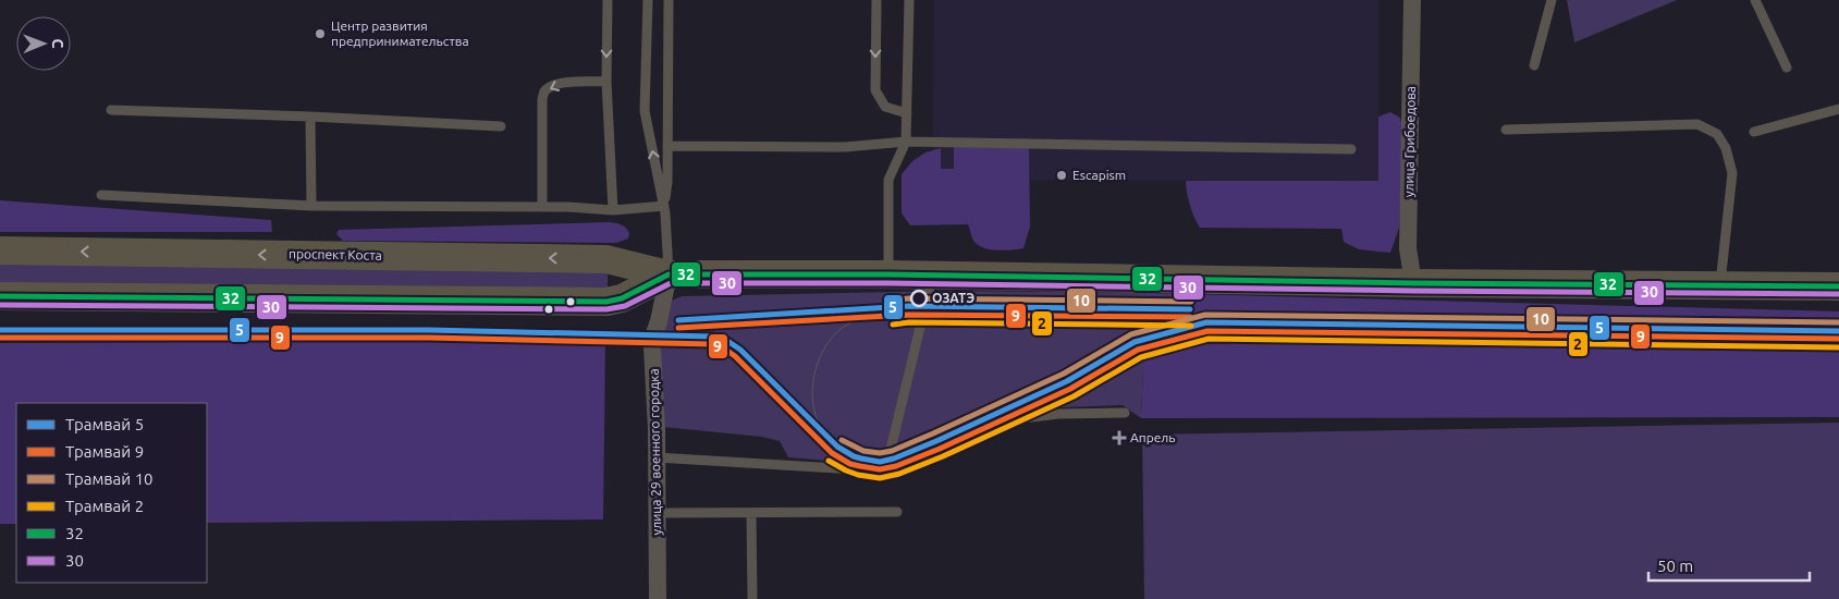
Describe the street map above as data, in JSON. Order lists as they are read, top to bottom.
{
  "streets": {
    "main road": ["проспект Коста"],
    "street": ["улица Грибоедова", "улица 29 военного городка"]
  },
  "crossings": [
    ["улица Грибоедова", "проспект Коста"],
    ["проспект Коста", "улица 29 военного городка"]
  ],
  "places": {
    "other": ["Центр развития предпринимательства", "Escapism", "ОЗАТЭ"],
    "health": ["Апрель"]
  },
  "lines": [
    "transit line 32",
    "transit line 30",
    "tram line 10",
    "tram line 5",
    "tram line 9",
    "tram line 2"
  ],
  "legend": [
    "Трамвай 5",
    "Трамвай 9",
    "Трамвай 10",
    "Трамвай 2",
    "32",
    "30"
  ],
  "scale_bar": "50 m",
  "north": "right"
}
